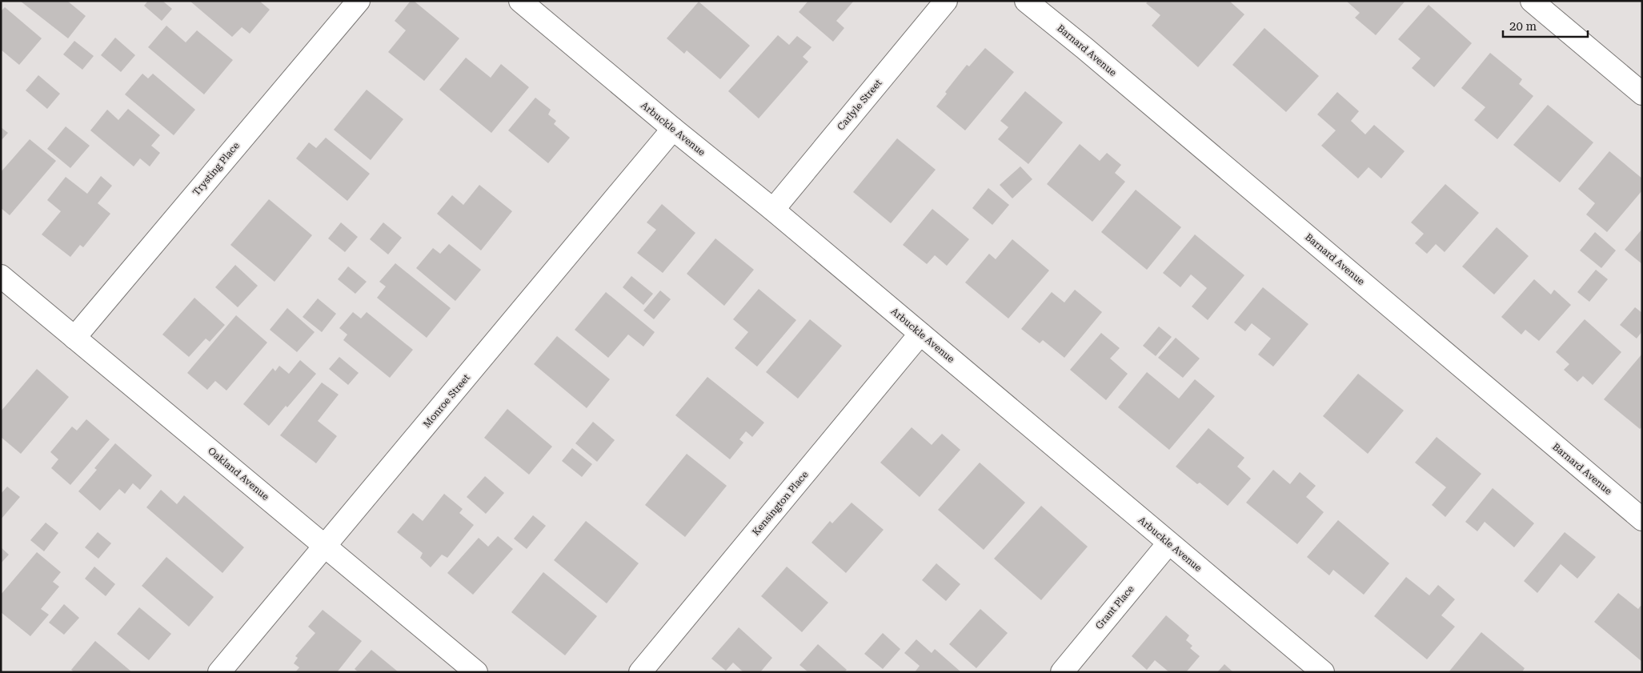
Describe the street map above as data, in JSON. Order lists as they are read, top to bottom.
{
  "streets": {
    "street": [
      "Barnard Avenue",
      "Carlyle Street",
      "Arbuckle Avenue",
      "Trysting Place",
      "Monroe Street",
      "Oakland Avenue",
      "Kensington Place",
      "Grant Place"
    ]
  },
  "crossings": [
    ["Carlyle Street", "Arbuckle Avenue"],
    ["Arbuckle Avenue", "Monroe Street"],
    ["Arbuckle Avenue", "Kensington Place"],
    ["Arbuckle Avenue", "Grant Place"],
    ["Trysting Place", "Oakland Avenue"],
    ["Monroe Street", "Oakland Avenue"]
  ],
  "scale_bar": "20 m"
}
